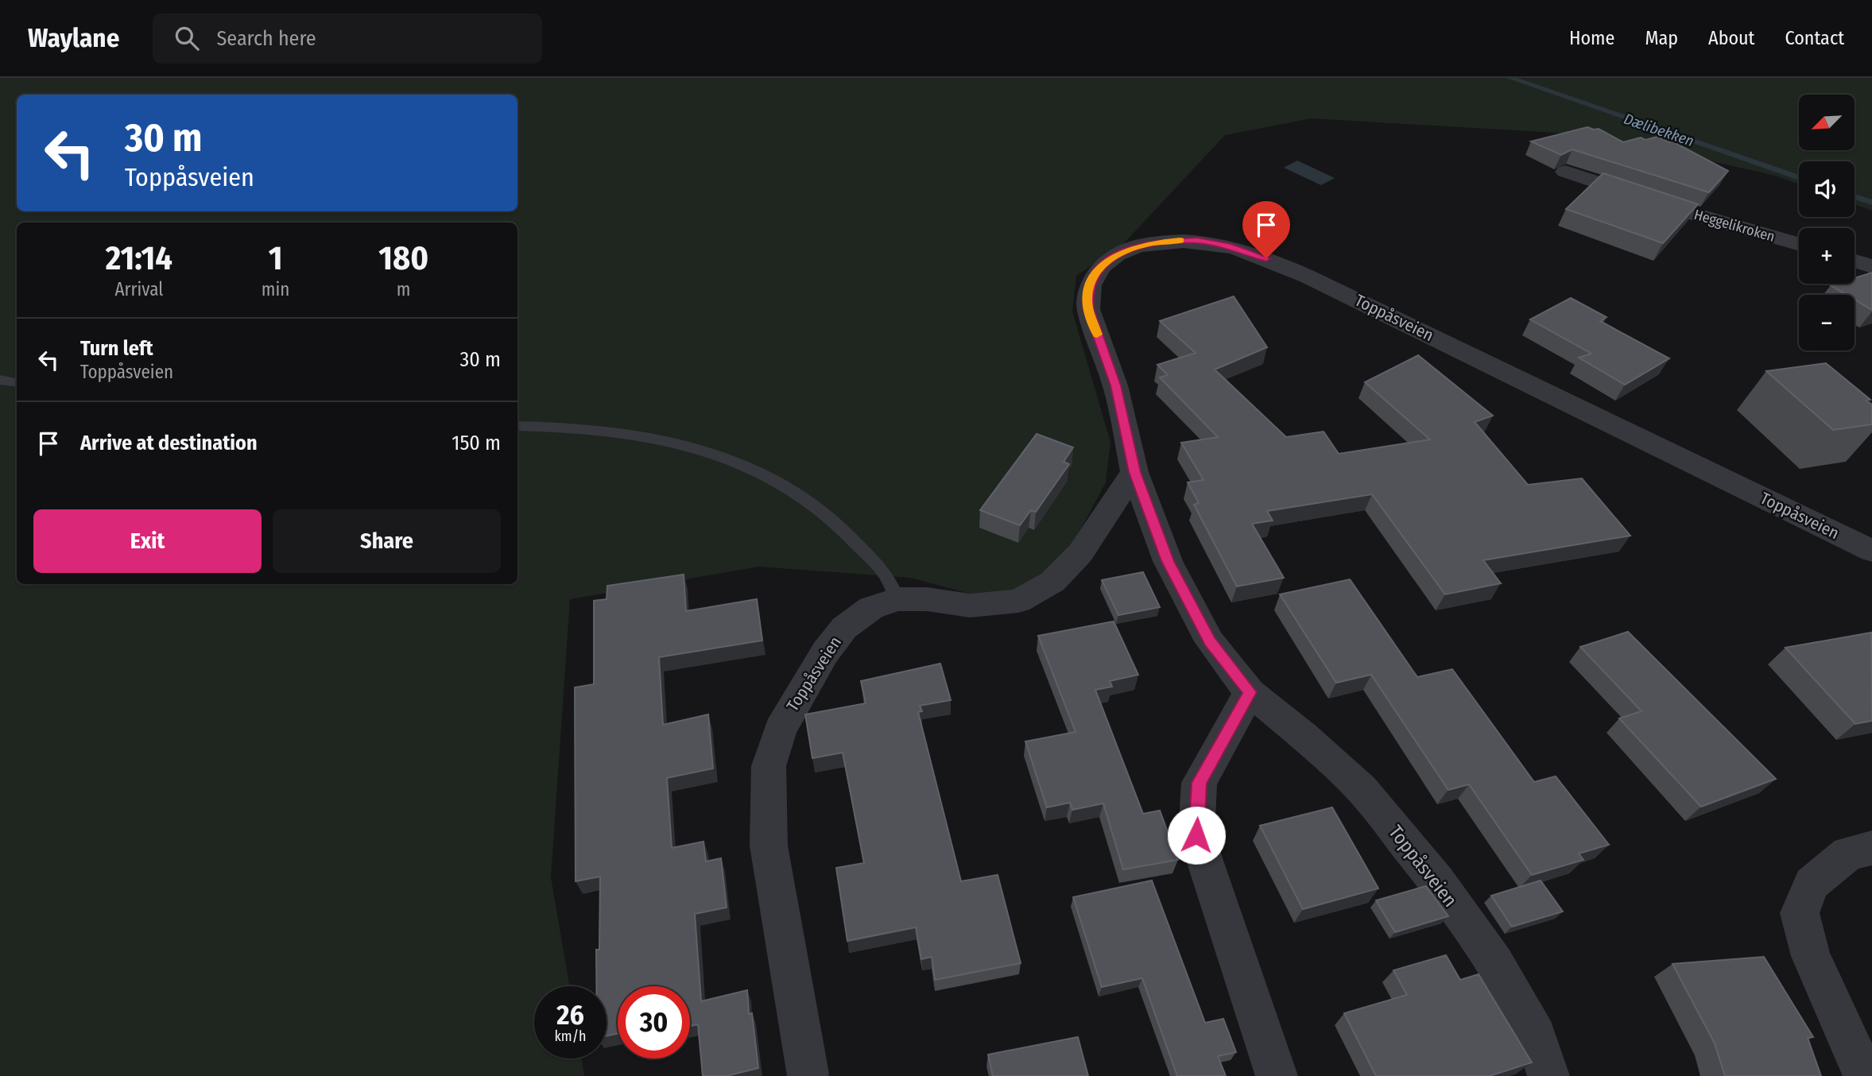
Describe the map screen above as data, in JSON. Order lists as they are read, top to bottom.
{
  "streets": {
    "street": ["Heggelikroken", "Toppåsveien"]
  },
  "water": ["Dælibekken"],
  "north": "bottom left",
  "page": {
    "header": "Waylane",
    "search": "Search here",
    "nav": [
      "Home",
      "Map",
      "About",
      "Contact"
    ],
    "map_buttons": ["+", "−"],
    "turn": ["30 m", "Toppåsveien"],
    "eta": [
      "21:14",
      "Arrival",
      "1",
      "min",
      "180",
      "m"
    ],
    "list": [
      {
        "name": "Turn left",
        "note": "Toppåsveien",
        "value": "30 m"
      },
      {
        "name": "Arrive at destination",
        "value": "150 m"
      }
    ],
    "buttons": ["Exit", "Share"],
    "speed": "26 km/h",
    "limit": "30"
  }
}
